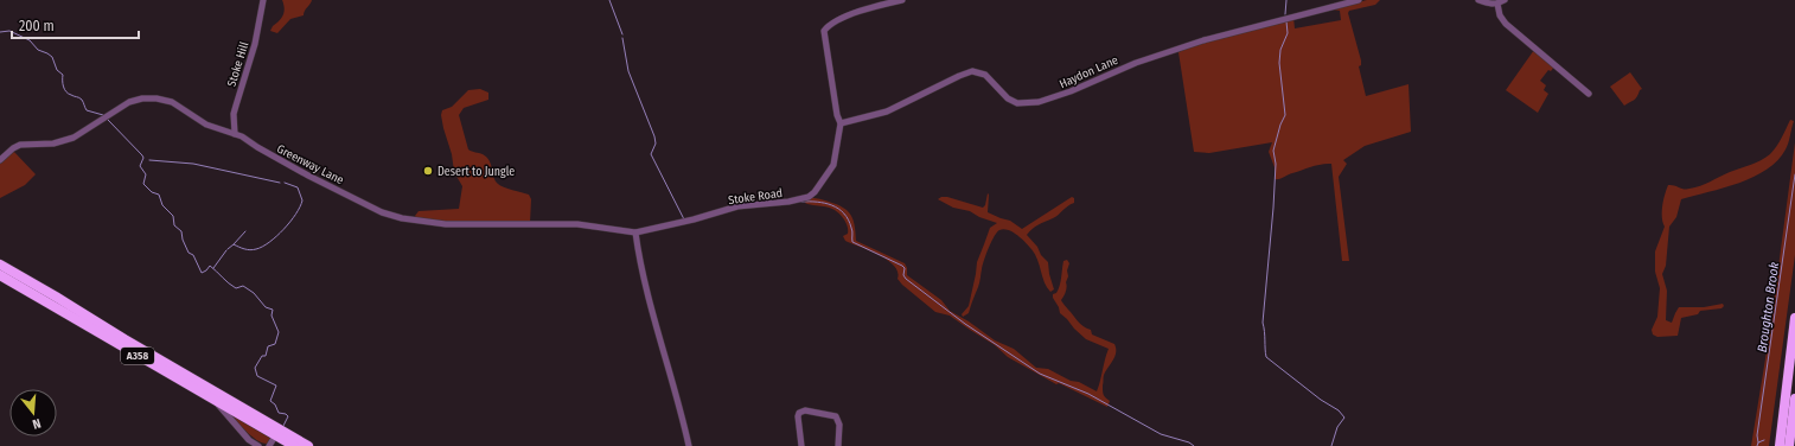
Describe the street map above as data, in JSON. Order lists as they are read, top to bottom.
{
  "streets": {
    "highway": ["A358"],
    "street": [
      "Stoke Hill",
      "Haydon Lane",
      "Greenway Lane",
      "Stoke Road"
    ]
  },
  "crossings": [
    ["Stoke Hill", "Greenway Lane"],
    ["Haydon Lane", "Stoke Road"],
    ["Greenway Lane", "Stoke Road"]
  ],
  "water": ["Broughton Brook"],
  "places": ["Desert to Jungle"],
  "scale_bar": "200 m",
  "north": "bottom"
}
